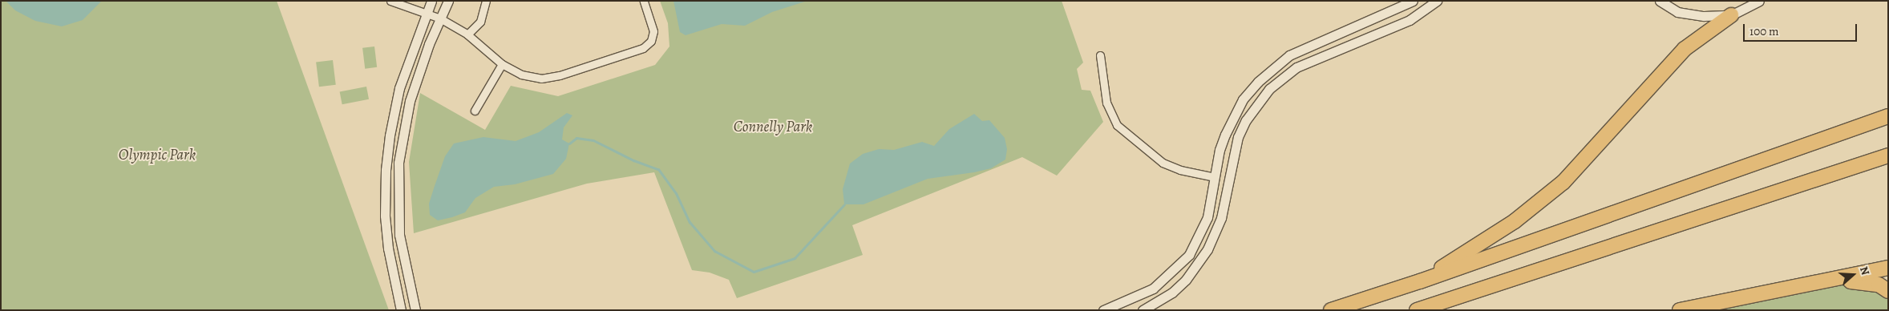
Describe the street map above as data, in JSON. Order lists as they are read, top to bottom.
{
  "parks": ["Connelly Park", "Olympic Park"],
  "scale_bar": "100 m",
  "north": "right"
}
